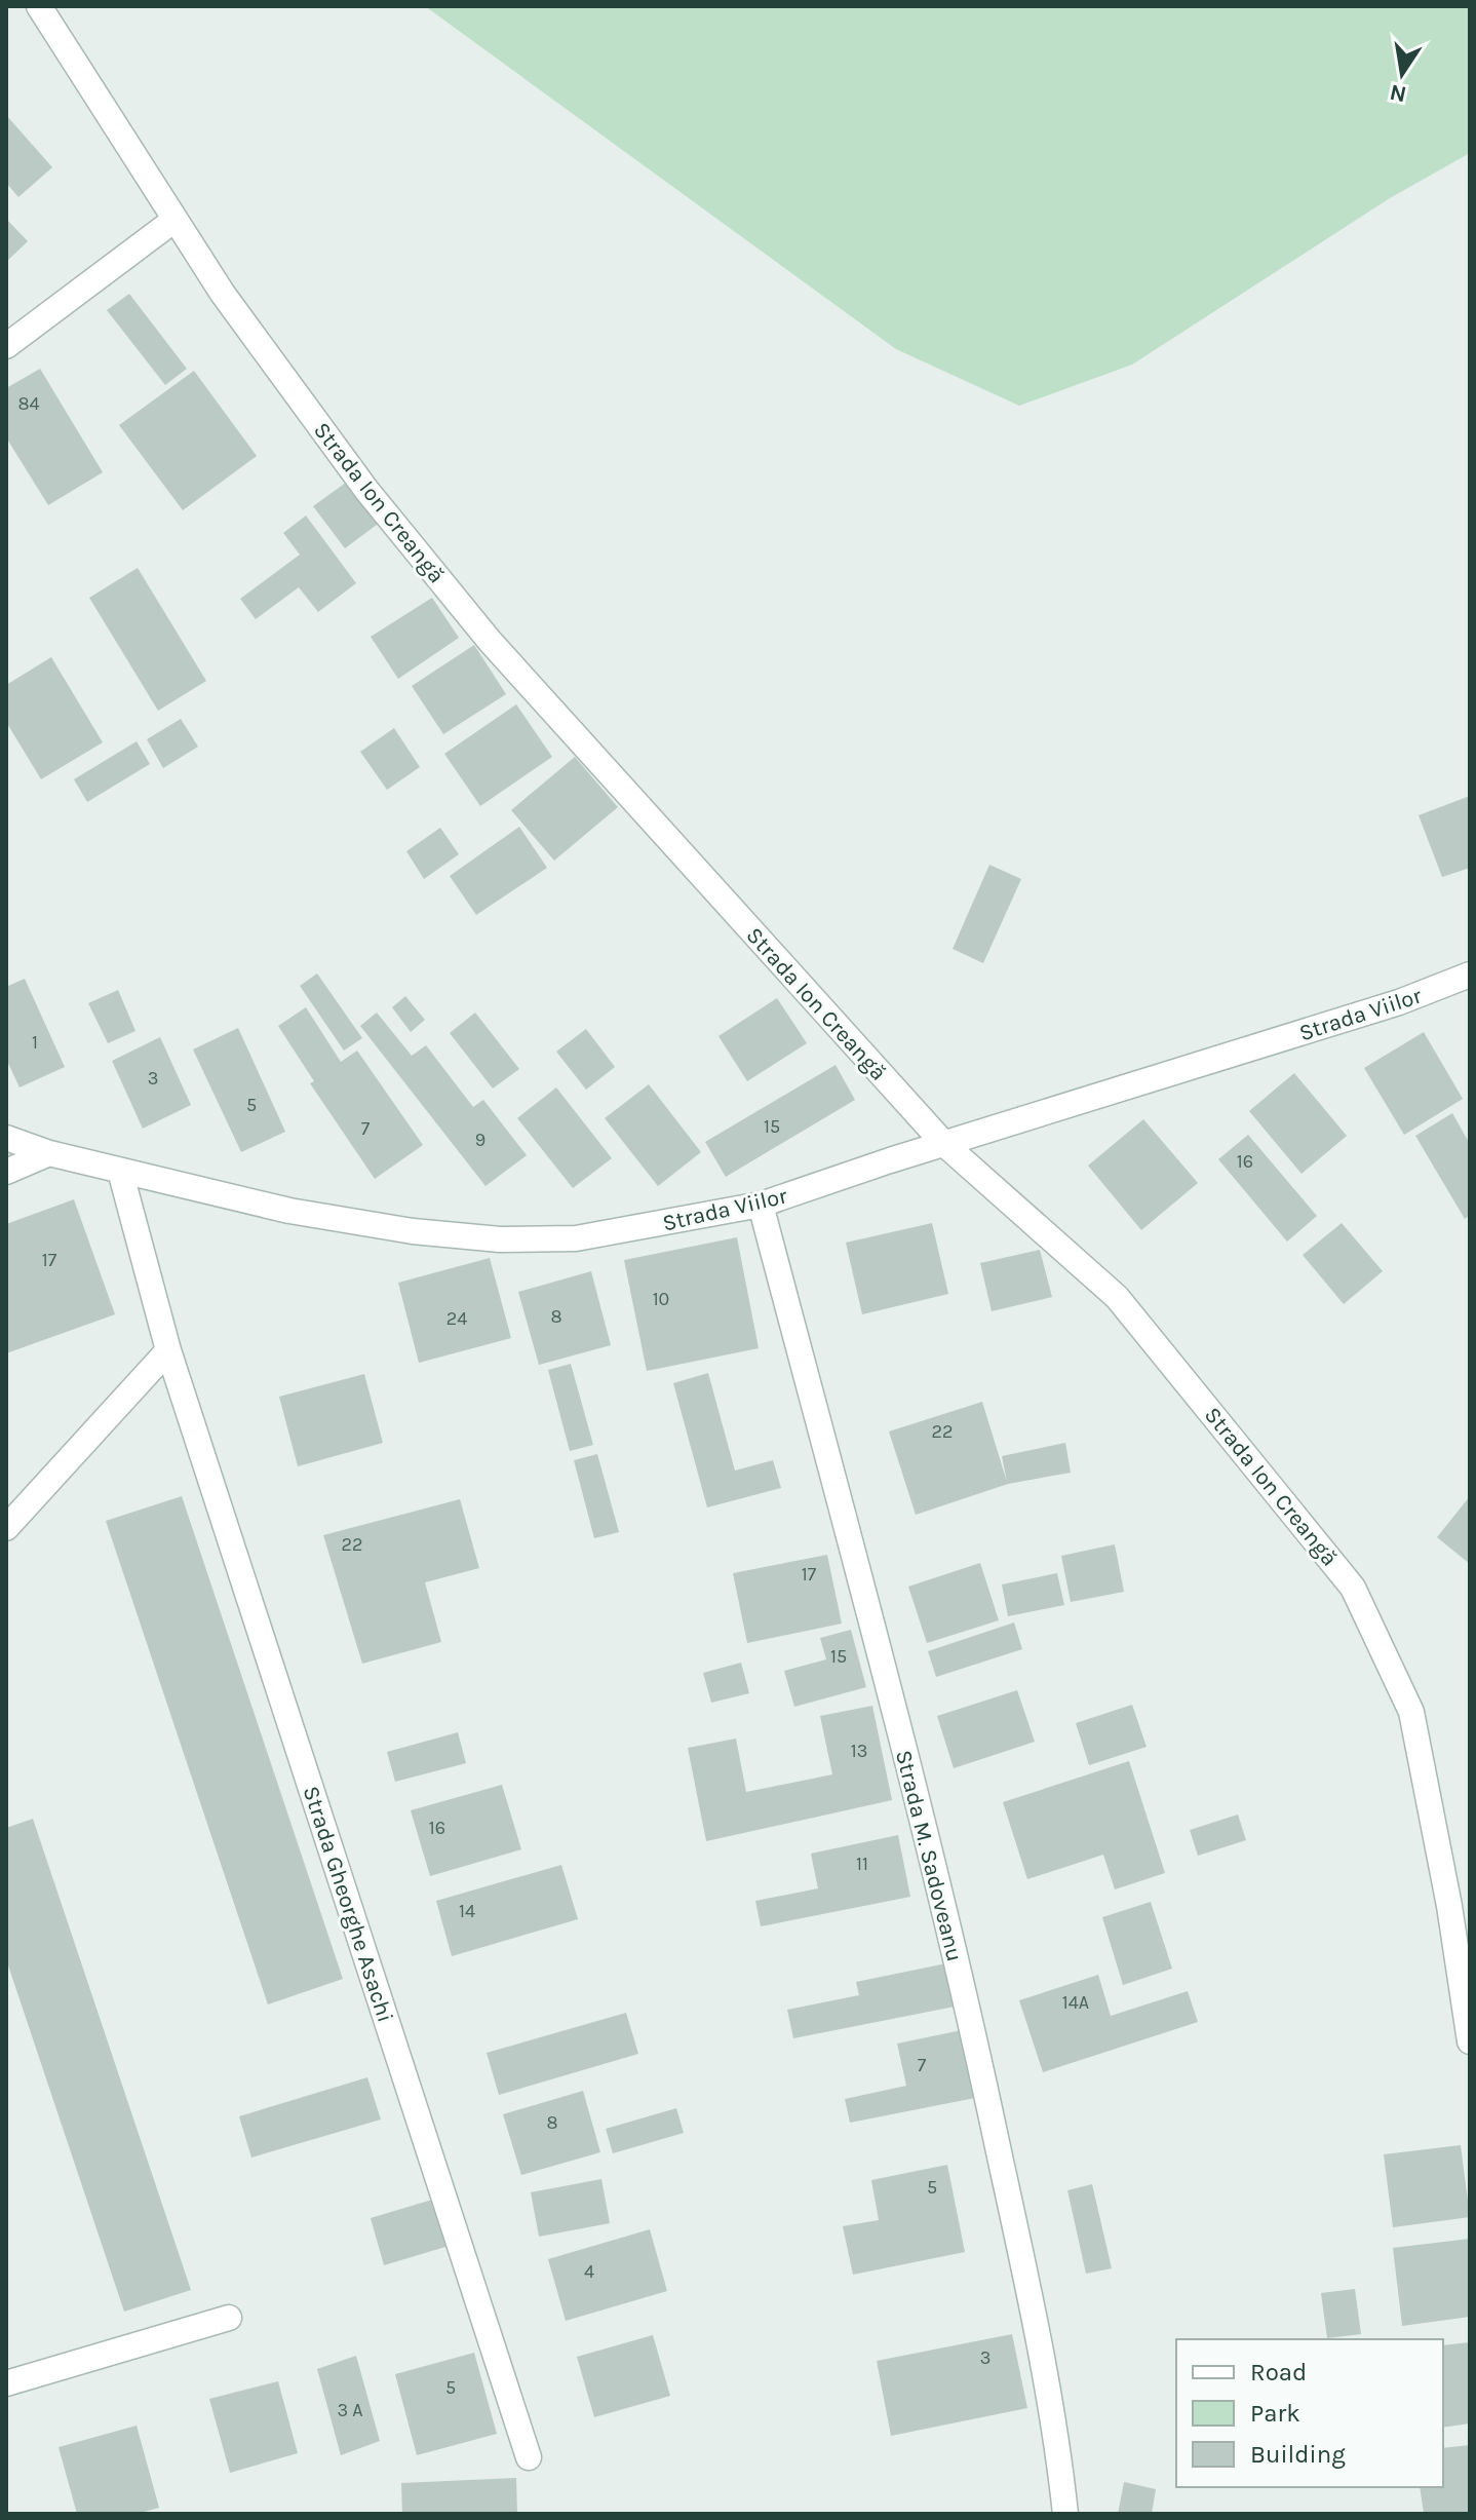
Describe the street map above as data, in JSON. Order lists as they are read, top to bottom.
{
  "streets": {
    "street": [
      "Strada Ion Creangă",
      "Strada Viilor",
      "Strada M. Sadoveanu",
      "Strada Gheorghe Asachi"
    ]
  },
  "crossings": [
    ["Strada Ion Creangă", "Strada Viilor"],
    ["Strada Viilor", "Strada M. Sadoveanu"],
    ["Strada Viilor", "Strada Gheorghe Asachi"]
  ],
  "house_numbers": [
    "84",
    "1",
    "3",
    "5",
    "15",
    "7",
    "9",
    "16",
    "17",
    "10",
    "8",
    "24",
    "22",
    "22",
    "17",
    "15",
    "13",
    "16",
    "11",
    "14",
    "14A",
    "7",
    "8",
    "5",
    "4",
    "3",
    "5",
    "3 A"
  ],
  "legend": ["Road", "Park", "Building"],
  "north": "bottom"
}
